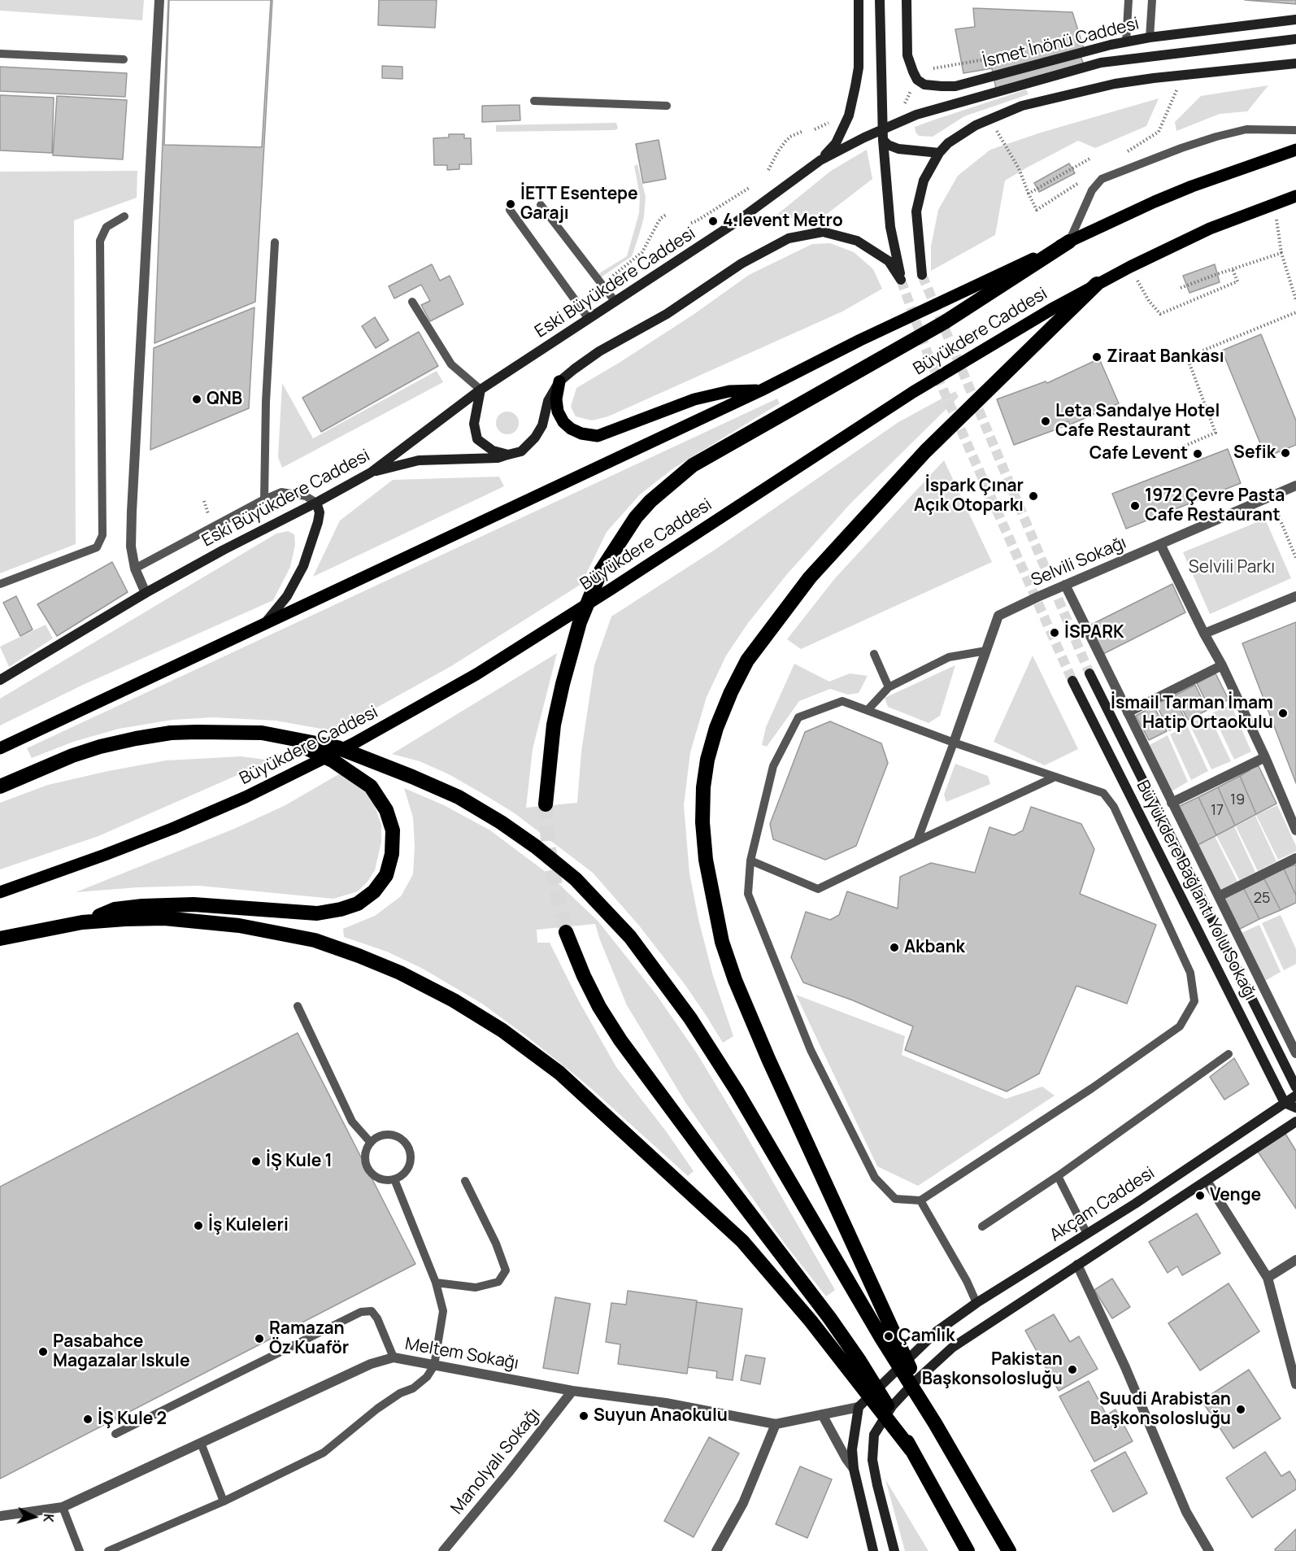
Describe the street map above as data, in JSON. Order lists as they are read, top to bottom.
{
  "streets": {
    "main road": ["Büyükdere Caddesi"],
    "street": [
      "İsmet İnönü Caddesi",
      "Eski Büyükdere Caddesi",
      "Selvili Sokağı",
      "Büyükdere Bağlantı Yolu Sokağı",
      "Akçam Caddesi",
      "Meltem Sokağı",
      "Manolyalı Sokağı"
    ]
  },
  "crossings": [
    ["Büyükdere Bağlantı Yolu Sokağı", "Akçam Caddesi"],
    ["Akçam Caddesi", "Meltem Sokağı"],
    ["Meltem Sokağı", "Manolyalı Sokağı"]
  ],
  "parks": ["Selvili Parkı"],
  "places": [
    "İETT Esentepe Garajı",
    "4.levent Metro",
    "Ziraat Bankası",
    "QNB",
    "Leta Sandalye Hotel Cafe Restaurant",
    "Sefik",
    "Cafe Levent",
    "İspark Çınar Açık Otoparkı",
    "1972 Çevre Pasta Cafe Restaurant",
    "İSPARK",
    "İsmail Tarman İmam Hatip Ortaokulu",
    "Akbank",
    "İŞ Kule 1",
    "Venge",
    "İş Kuleleri",
    "Çamlık",
    "Ramazan Öz Kuaför",
    "Pasabahce Magazalar Iskule",
    "Pakistan Başkonsolosluğu",
    "Suudi Arabistan Başkonsolosluğu",
    "Suyun Anaokulu",
    "İŞ Kule 2"
  ],
  "house_numbers": ["19", "17", "25"],
  "north": "right"
}
